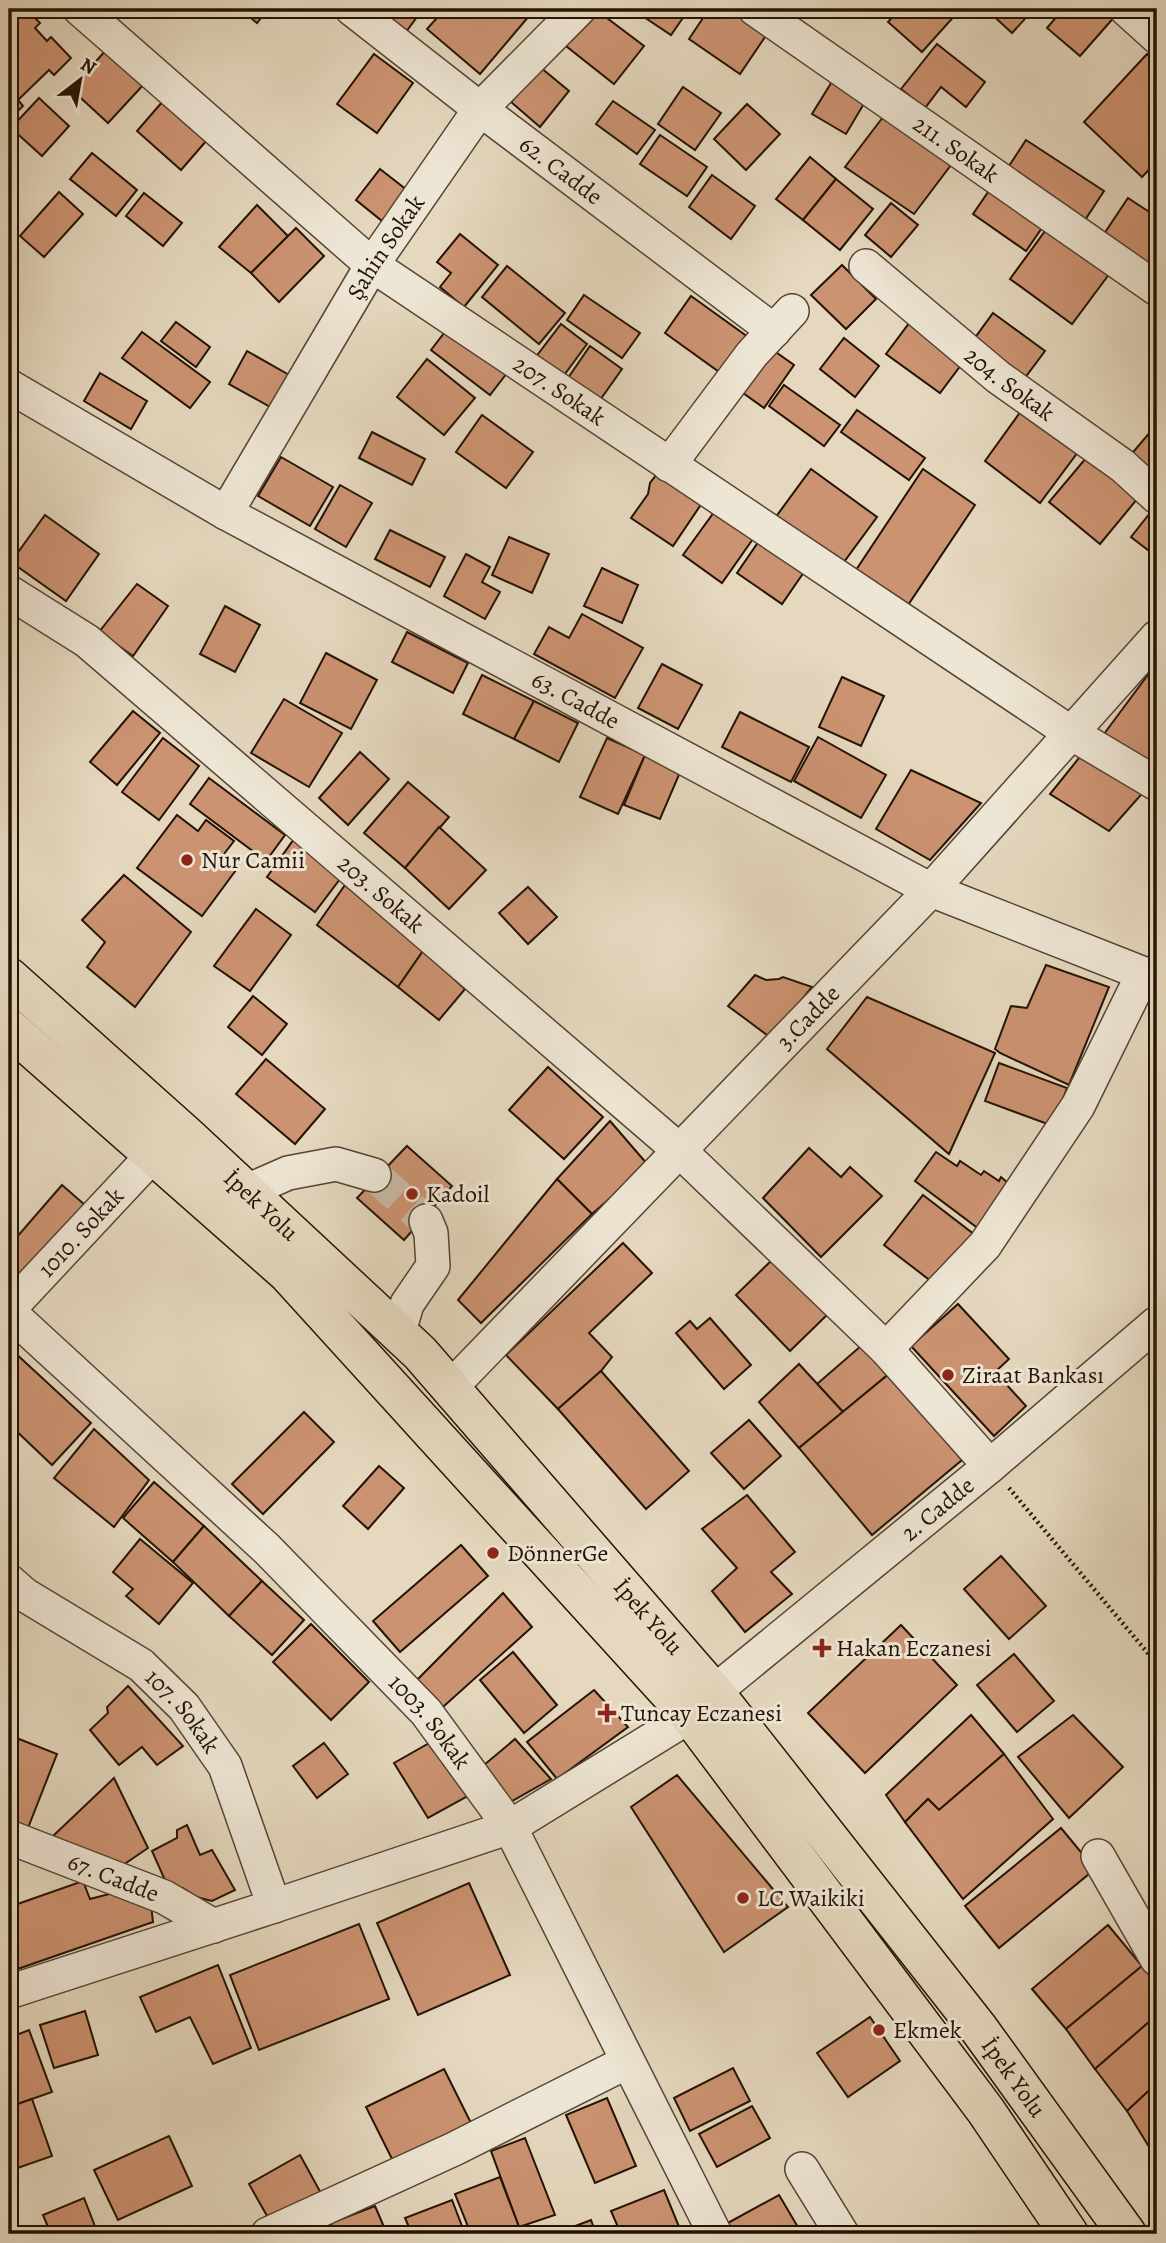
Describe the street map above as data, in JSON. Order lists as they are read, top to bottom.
{
  "streets": {
    "highway": ["İpek Yolu"],
    "street": [
      "211. Sokak",
      "62. Cadde",
      "Şahin Sokak",
      "204. Sokak",
      "207. Sokak",
      "63. Cadde",
      "203. Sokak",
      "3.Cadde",
      "1010. Sokak",
      "2. Cadde",
      "107. Sokak",
      "1003. Sokak",
      "67. Cadde"
    ]
  },
  "crossings": [
    ["62. Cadde", "Şahin Sokak"],
    ["62. Cadde", "207. Sokak"],
    ["Şahin Sokak", "207. Sokak"],
    ["Şahin Sokak", "63. Cadde"],
    ["207. Sokak", "3.Cadde"],
    ["63. Cadde", "3.Cadde"],
    ["203. Sokak", "3.Cadde"],
    ["203. Sokak", "2. Cadde"],
    ["3.Cadde", "İpek Yolu"],
    ["İpek Yolu", "2. Cadde"],
    ["1010. Sokak", "1003. Sokak"],
    ["2. Cadde", "107. Sokak"],
    ["2. Cadde", "1003. Sokak"],
    ["2. Cadde", "67. Cadde"]
  ],
  "places": {
    "other": [
      "Nur Camii",
      "Kadoil",
      "Ziraat Bankası",
      "DönnerGe",
      "LC Waikiki",
      "Ekmek"
    ],
    "health": ["Hakan Eczanesi", "Tuncay Eczanesi"]
  },
  "north": "top right"
}
